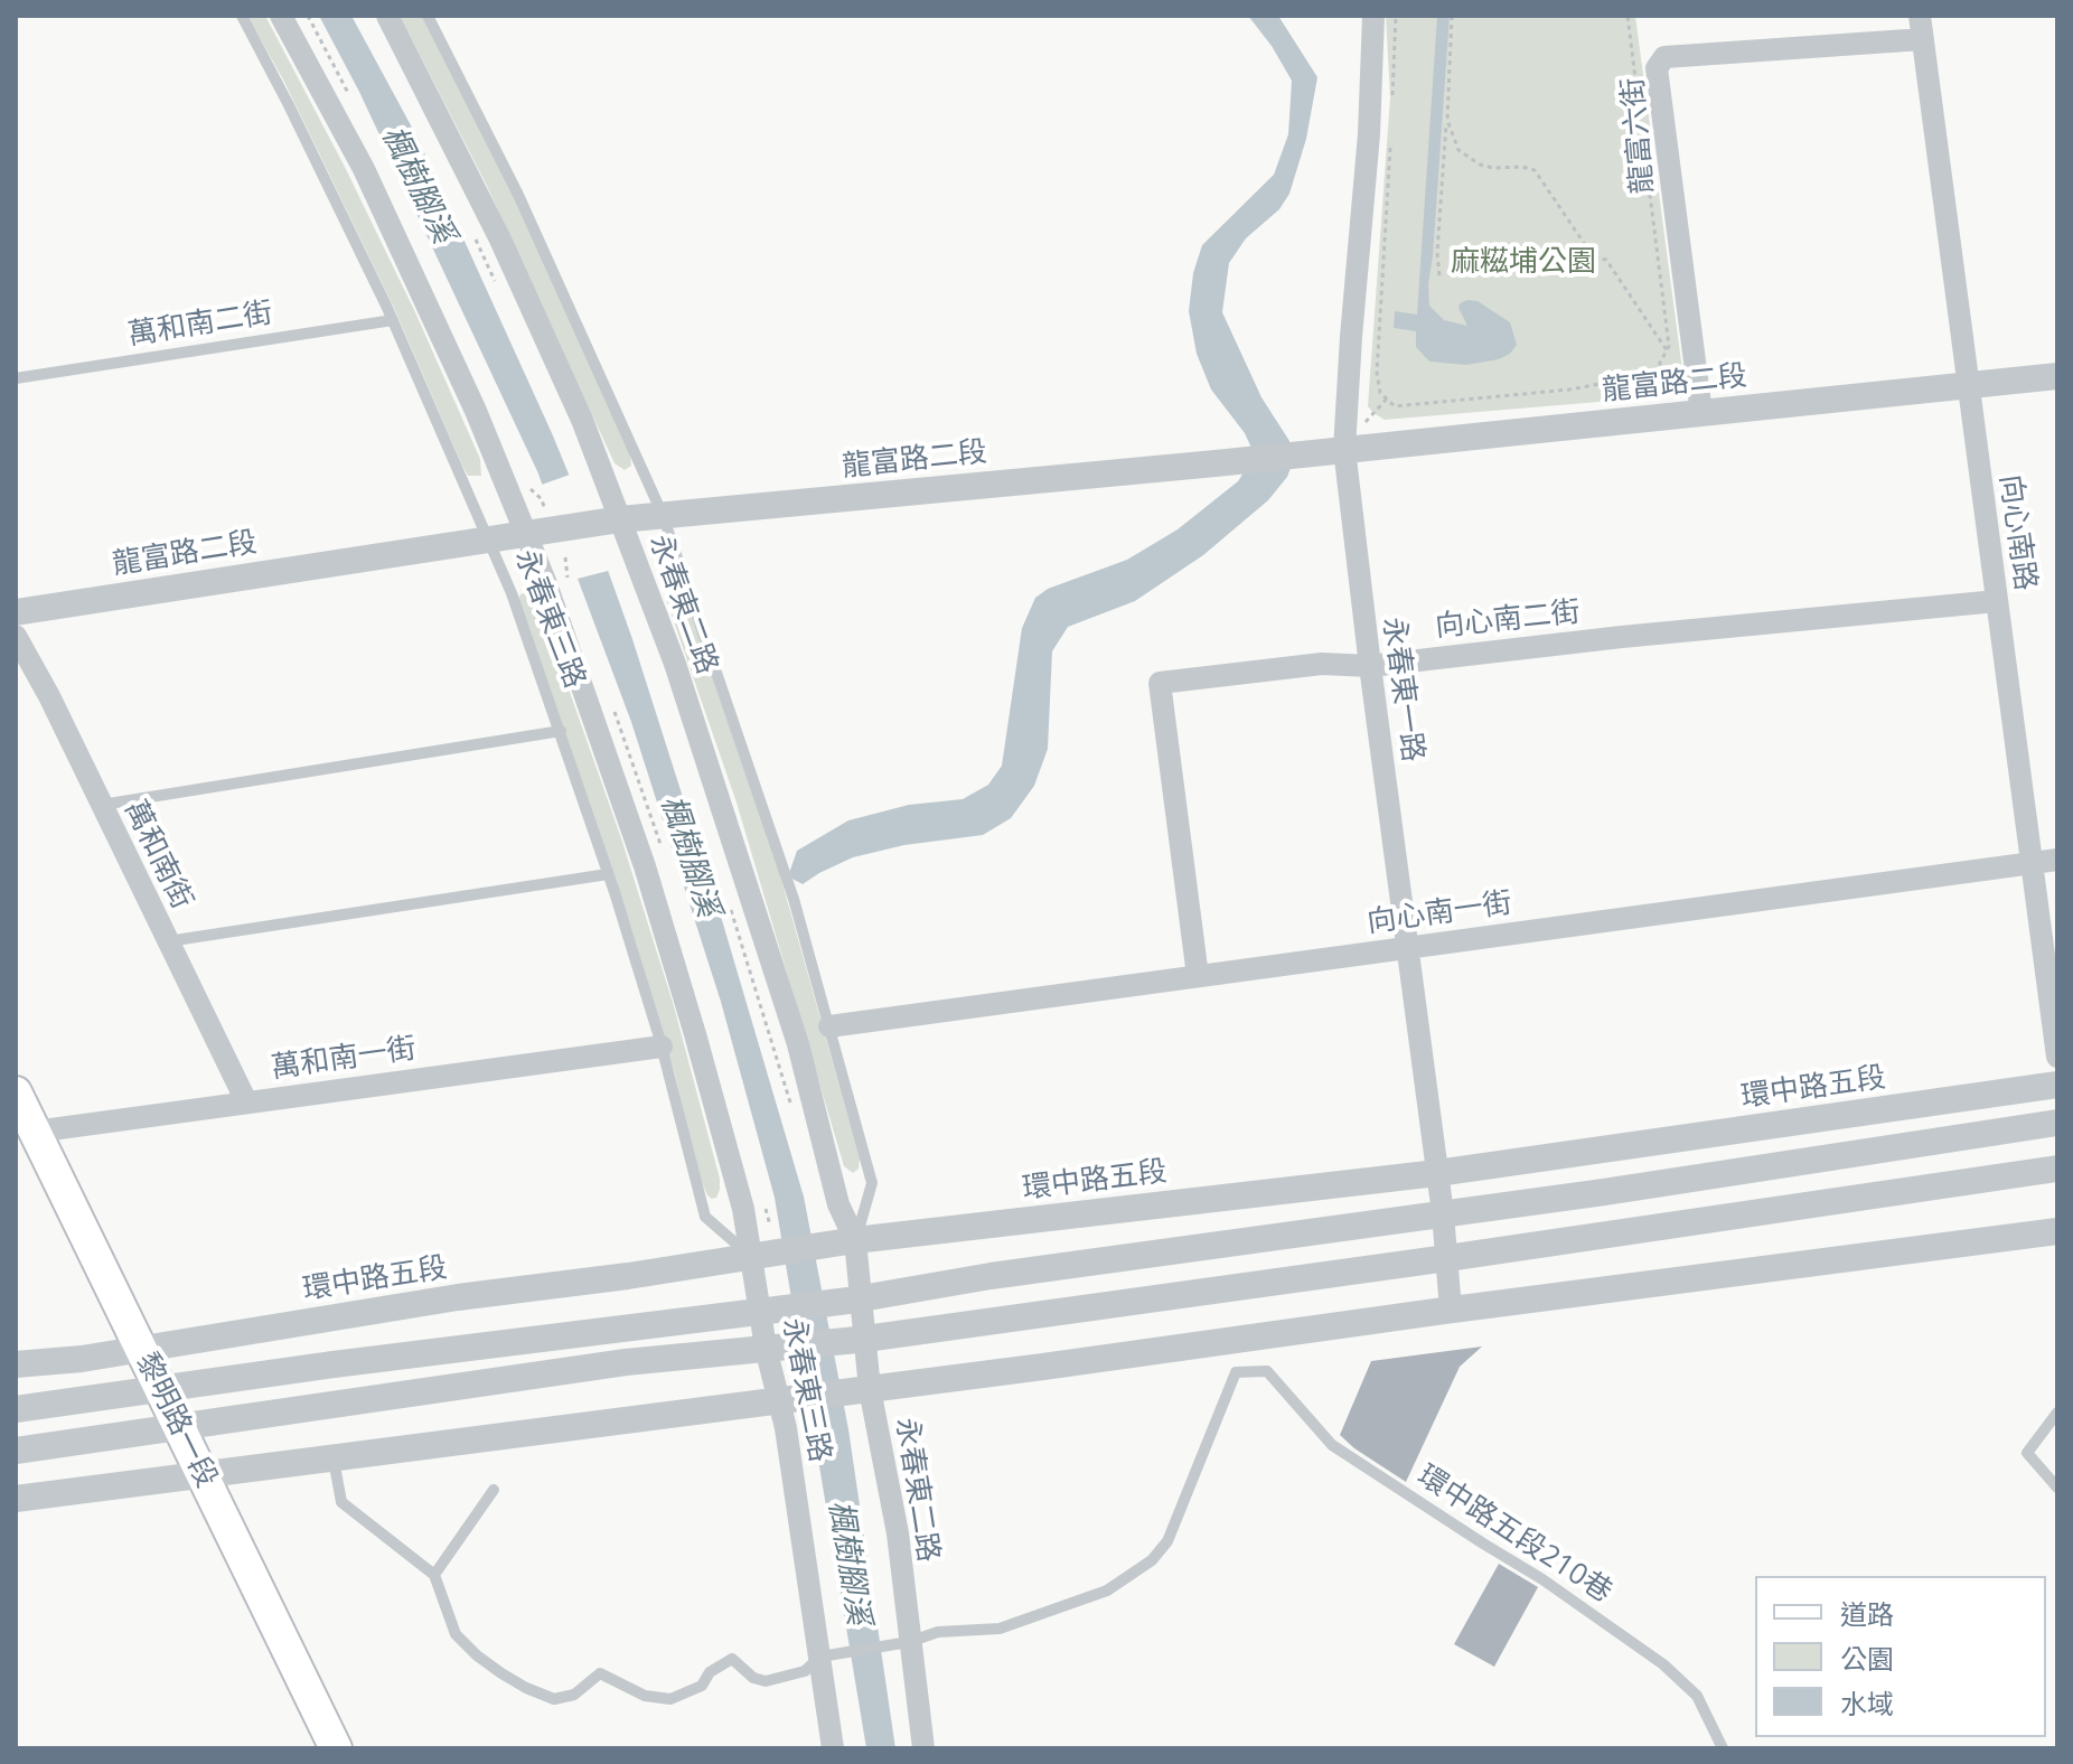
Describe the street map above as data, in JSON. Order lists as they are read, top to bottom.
{
  "streets": {
    "main road": ["黎明路一段"],
    "street": [
      "龍富六街",
      "龍富路二段",
      "向心南路",
      "永春東二路",
      "永春東三路",
      "向心南二街",
      "永春東一路",
      "萬和南街",
      "向心南一街",
      "萬和南一街",
      "環中路五段"
    ],
    "lane": ["萬和南二街", "環中路五段210巷"]
  },
  "crossings": [
    ["龍富六街", "龍富路二段"],
    ["龍富六街", "向心南路"],
    ["萬和南二街", "永春東三路"],
    ["龍富路二段", "向心南路"],
    ["龍富路二段", "永春東二路"],
    ["龍富路二段", "永春東三路"],
    ["龍富路二段", "永春東一路"],
    ["向心南路", "向心南二街"],
    ["向心南路", "向心南一街"],
    ["永春東二路", "向心南一街"],
    ["永春東二路", "環中路五段"],
    ["永春東二路", "環中路五段210巷"],
    ["永春東三路", "萬和南一街"],
    ["永春東三路", "環中路五段"],
    ["向心南二街", "永春東一路"],
    ["向心南二街", "向心南一街"],
    ["永春東一路", "向心南一街"],
    ["永春東一路", "環中路五段"],
    ["萬和南街", "萬和南一街"],
    ["萬和南一街", "黎明路一段"],
    ["環中路五段", "黎明路一段"]
  ],
  "water": ["楓樹腳溪"],
  "parks": ["麻糍埔公園"],
  "legend": ["道路", "公園", "水域"]
}
